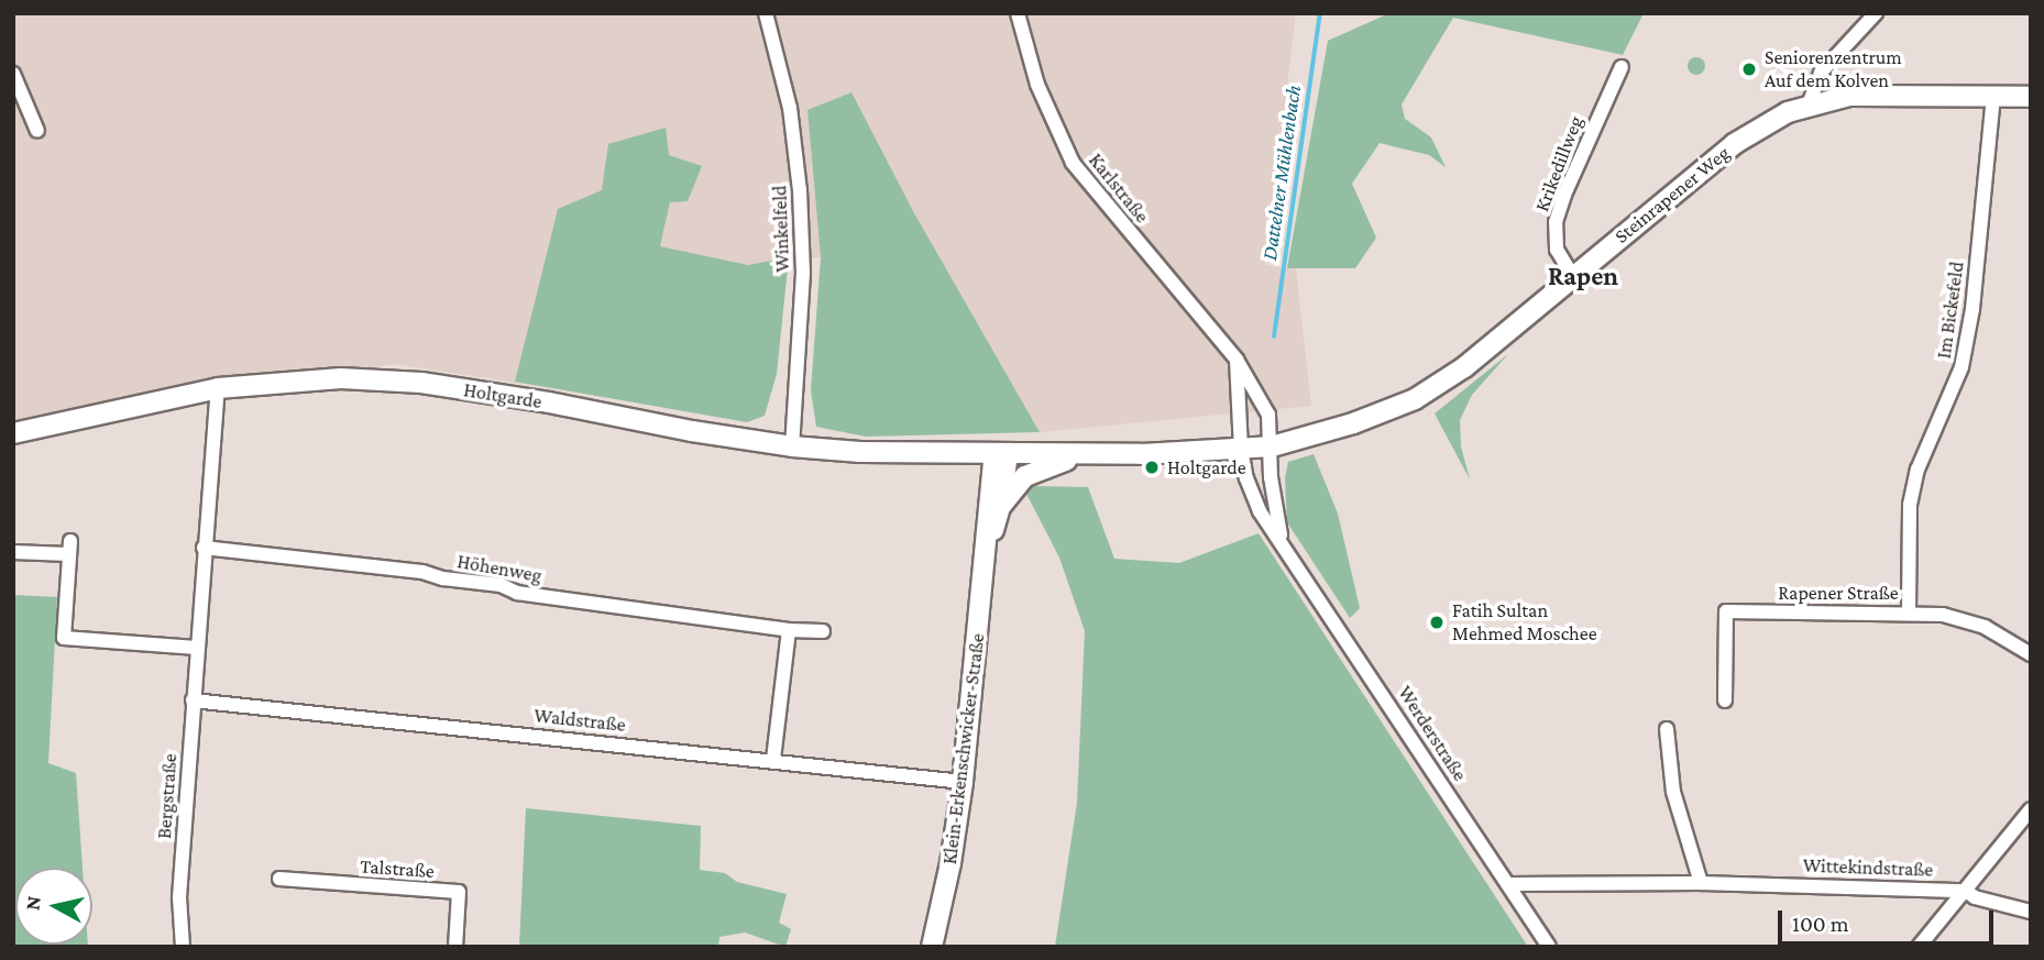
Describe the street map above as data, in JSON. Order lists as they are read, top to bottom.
{
  "streets": {
    "street": [
      "Krikedillweg",
      "Karlstraße",
      "Steinrapener Weg",
      "Winkelfeld",
      "Im Bickefeld",
      "Holtgarde",
      "Höhenweg",
      "Rapener Straße",
      "Waldstraße",
      "Werderstraße",
      "Klein-Erkenschwicker-Straße",
      "Bergstraße",
      "Wittekindstraße",
      "Talstraße"
    ]
  },
  "crossings": [
    ["Krikedillweg", "Steinrapener Weg"],
    ["Karlstraße", "Steinrapener Weg"],
    ["Karlstraße", "Werderstraße"],
    ["Steinrapener Weg", "Im Bickefeld"],
    ["Steinrapener Weg", "Holtgarde"],
    ["Steinrapener Weg", "Werderstraße"],
    ["Steinrapener Weg", "Klein-Erkenschwicker-Straße"],
    ["Winkelfeld", "Holtgarde"],
    ["Im Bickefeld", "Rapener Straße"],
    ["Holtgarde", "Klein-Erkenschwicker-Straße"],
    ["Holtgarde", "Bergstraße"],
    ["Höhenweg", "Bergstraße"],
    ["Waldstraße", "Klein-Erkenschwicker-Straße"],
    ["Waldstraße", "Bergstraße"],
    ["Werderstraße", "Wittekindstraße"]
  ],
  "districts": ["Rapen"],
  "water": ["Dattelner Mühlenbach"],
  "places": ["Seniorenzentrum Auf dem Kolven", "Holtgarde", "Fatih Sultan Mehmed Moschee"],
  "scale_bar": "100 m",
  "north": "left"
}
